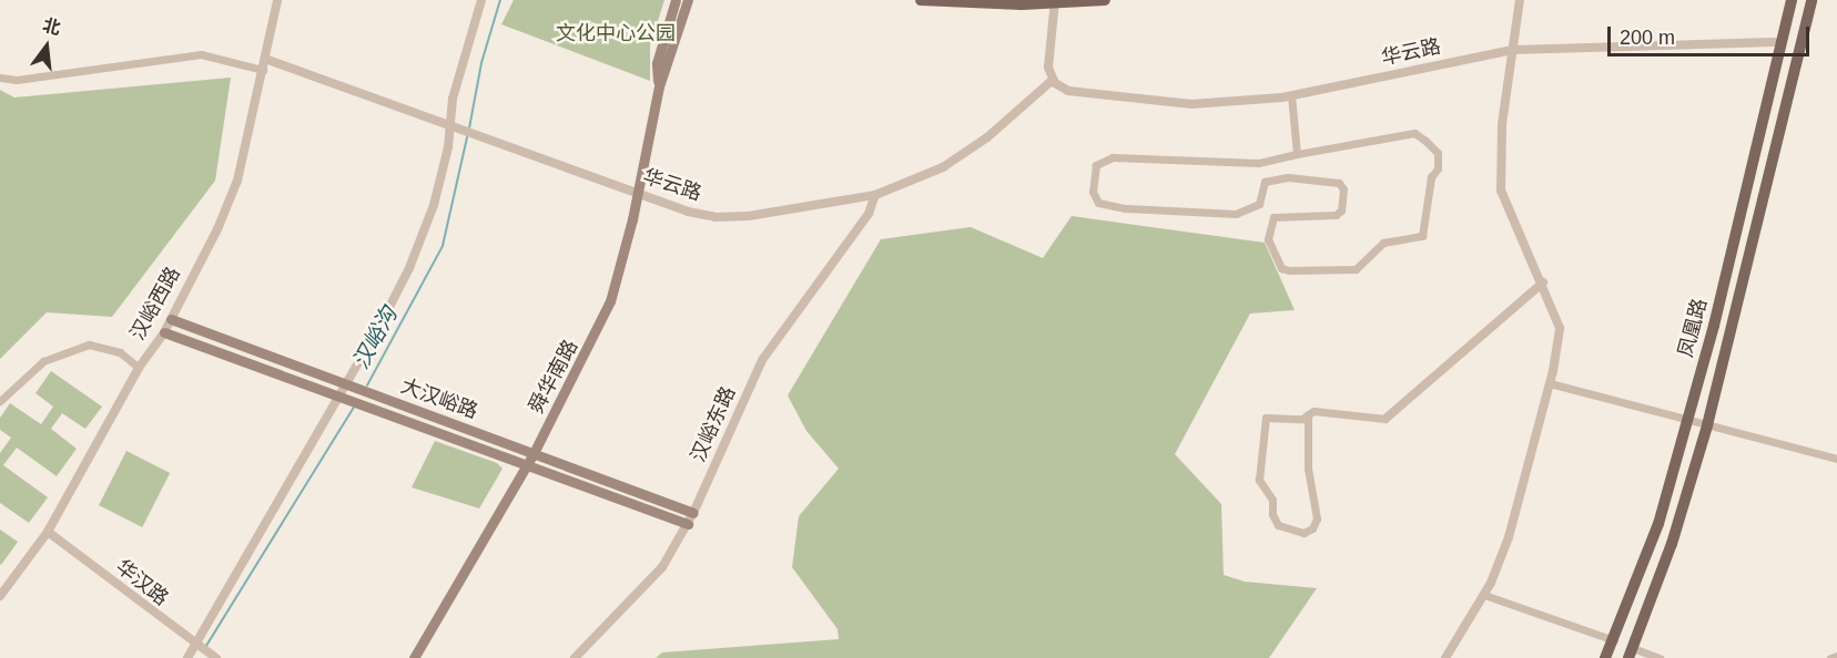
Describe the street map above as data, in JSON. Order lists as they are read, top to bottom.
{
  "streets": {
    "main road": ["凤凰路", "舜华南路", "大汉峪路"],
    "street": [
      "华云路",
      "汉峪西路",
      "汉峪东路",
      "华汉路"
    ]
  },
  "crossings": [
    ["华云路", "汉峪西路"],
    ["华云路", "凤凰路"],
    ["华云路", "舜华南路"],
    ["华云路", "汉峪东路"],
    ["汉峪西路", "大汉峪路"],
    ["汉峪西路", "华汉路"],
    ["舜华南路", "大汉峪路"],
    ["大汉峪路", "汉峪东路"]
  ],
  "water": ["汉峪沟"],
  "parks": ["文化中心公园"],
  "scale_bar": "200 m",
  "north": "top"
}
